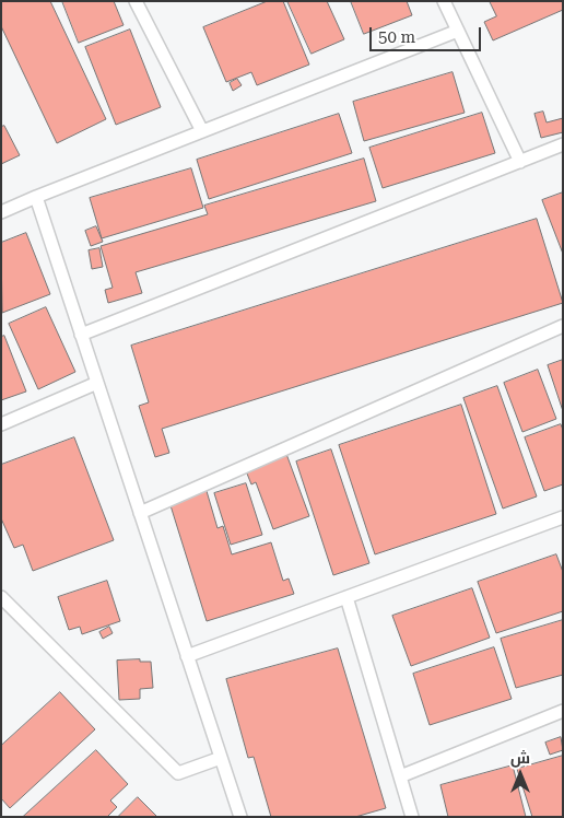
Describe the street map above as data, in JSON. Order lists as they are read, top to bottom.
{
  "scale_bar": "50 m",
  "north": "top"
}
